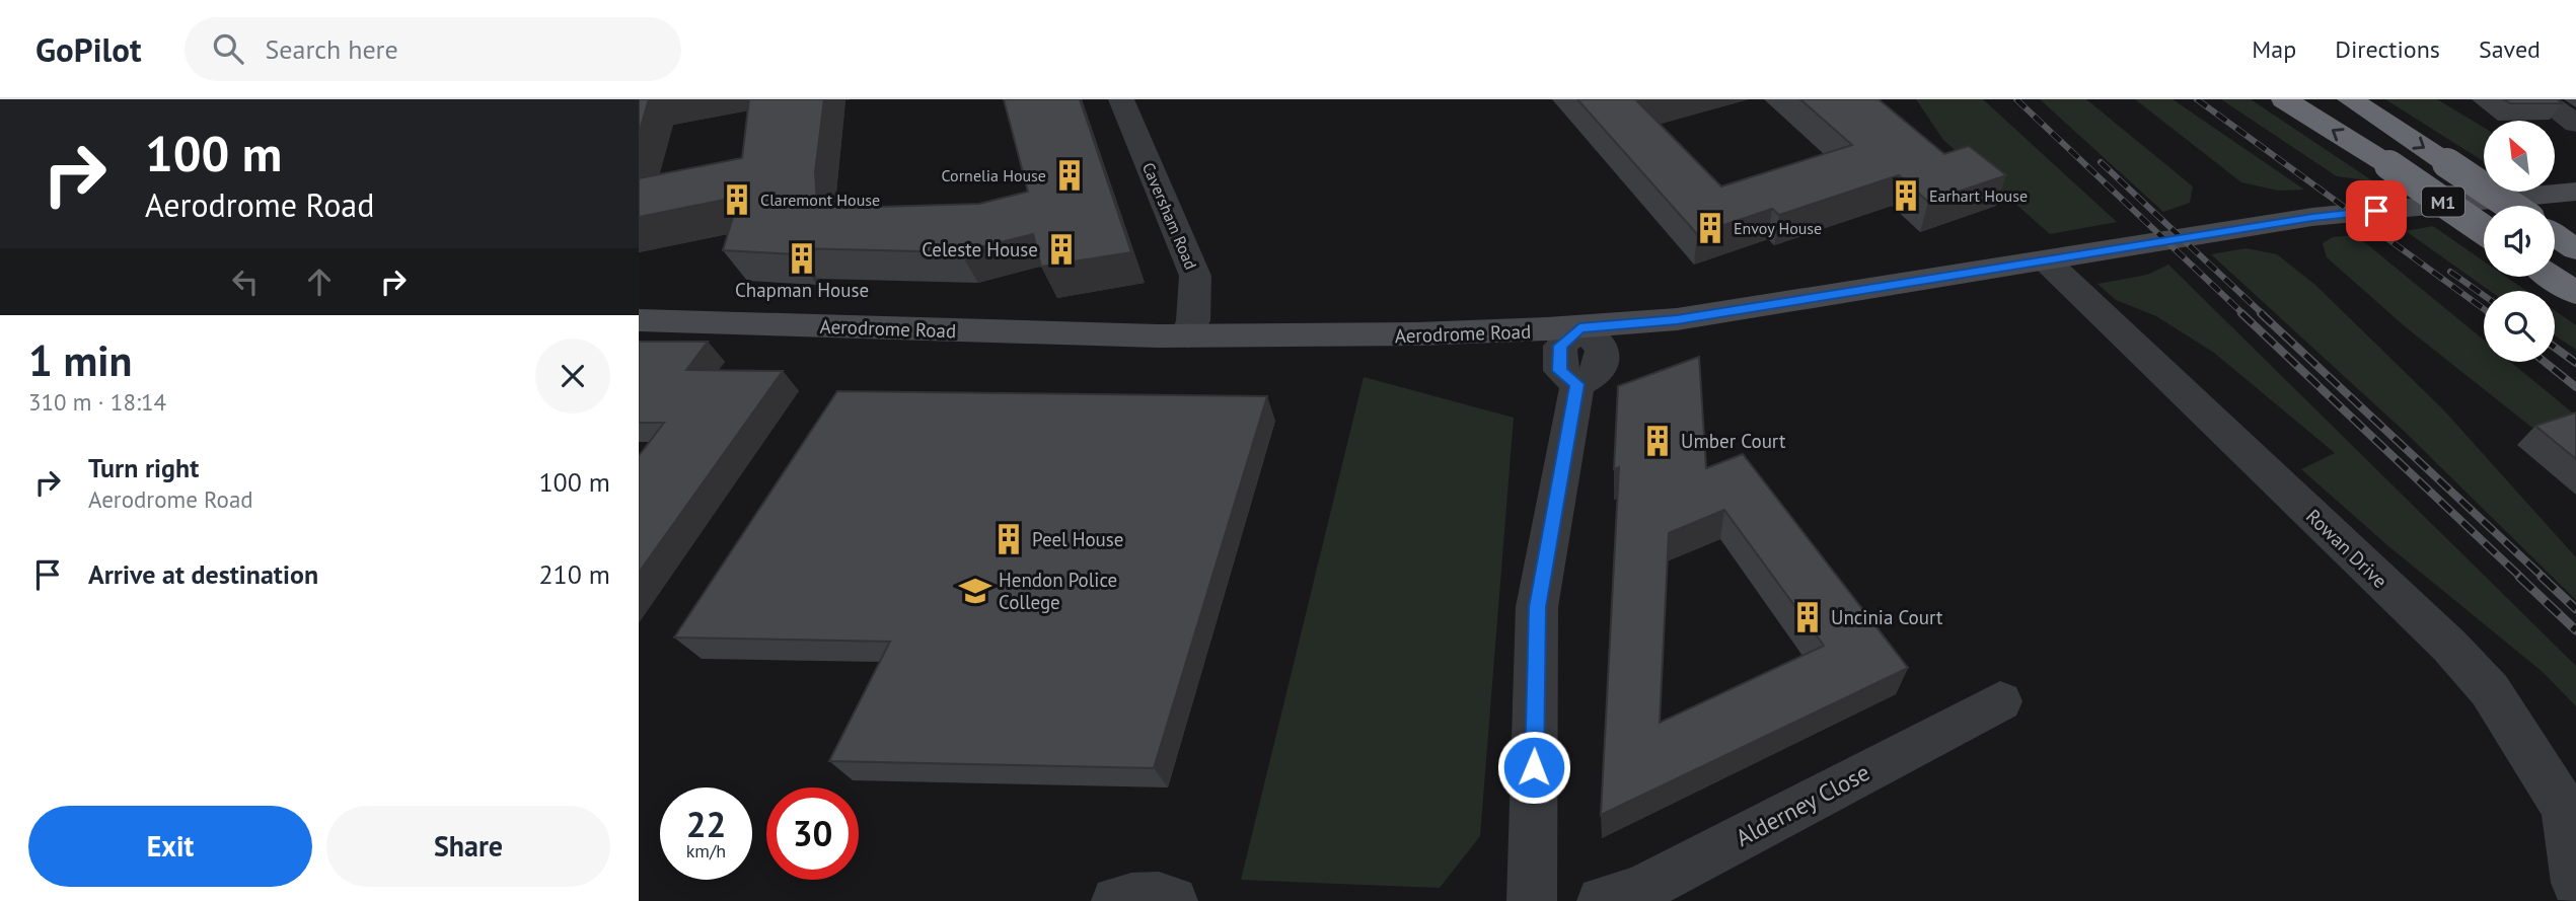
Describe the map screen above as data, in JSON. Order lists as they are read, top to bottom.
{
  "streets": {
    "highway": ["M1"],
    "street": [
      "Caversham Road",
      "Aerodrome Road",
      "Rowan Drive",
      "Alderney Close"
    ]
  },
  "crossings": [
    ["Caversham Road", "Aerodrome Road"],
    ["Aerodrome Road", "Rowan Drive"]
  ],
  "places": {
    "building": [
      "Cornelia House",
      "Earhart House",
      "Claremont House",
      "Envoy House",
      "Celeste House",
      "Chapman House",
      "Umber Court",
      "Peel House",
      "Uncinia Court"
    ],
    "school or university": ["Hendon Police College"]
  },
  "north": "top left",
  "page": {
    "header": "GoPilot",
    "search": "Search here",
    "nav": ["Map", "Directions", "Saved"],
    "turn": ["100 m", "Aerodrome Road"],
    "heading": ["1 min", "310 m · 18:14"],
    "list": [
      {
        "name": "Turn right",
        "note": "Aerodrome Road",
        "value": "100 m"
      },
      {
        "name": "Arrive at destination",
        "value": "210 m"
      }
    ],
    "speed": "22 km/h",
    "limit": "30",
    "buttons": ["Exit", "Share"]
  }
}
